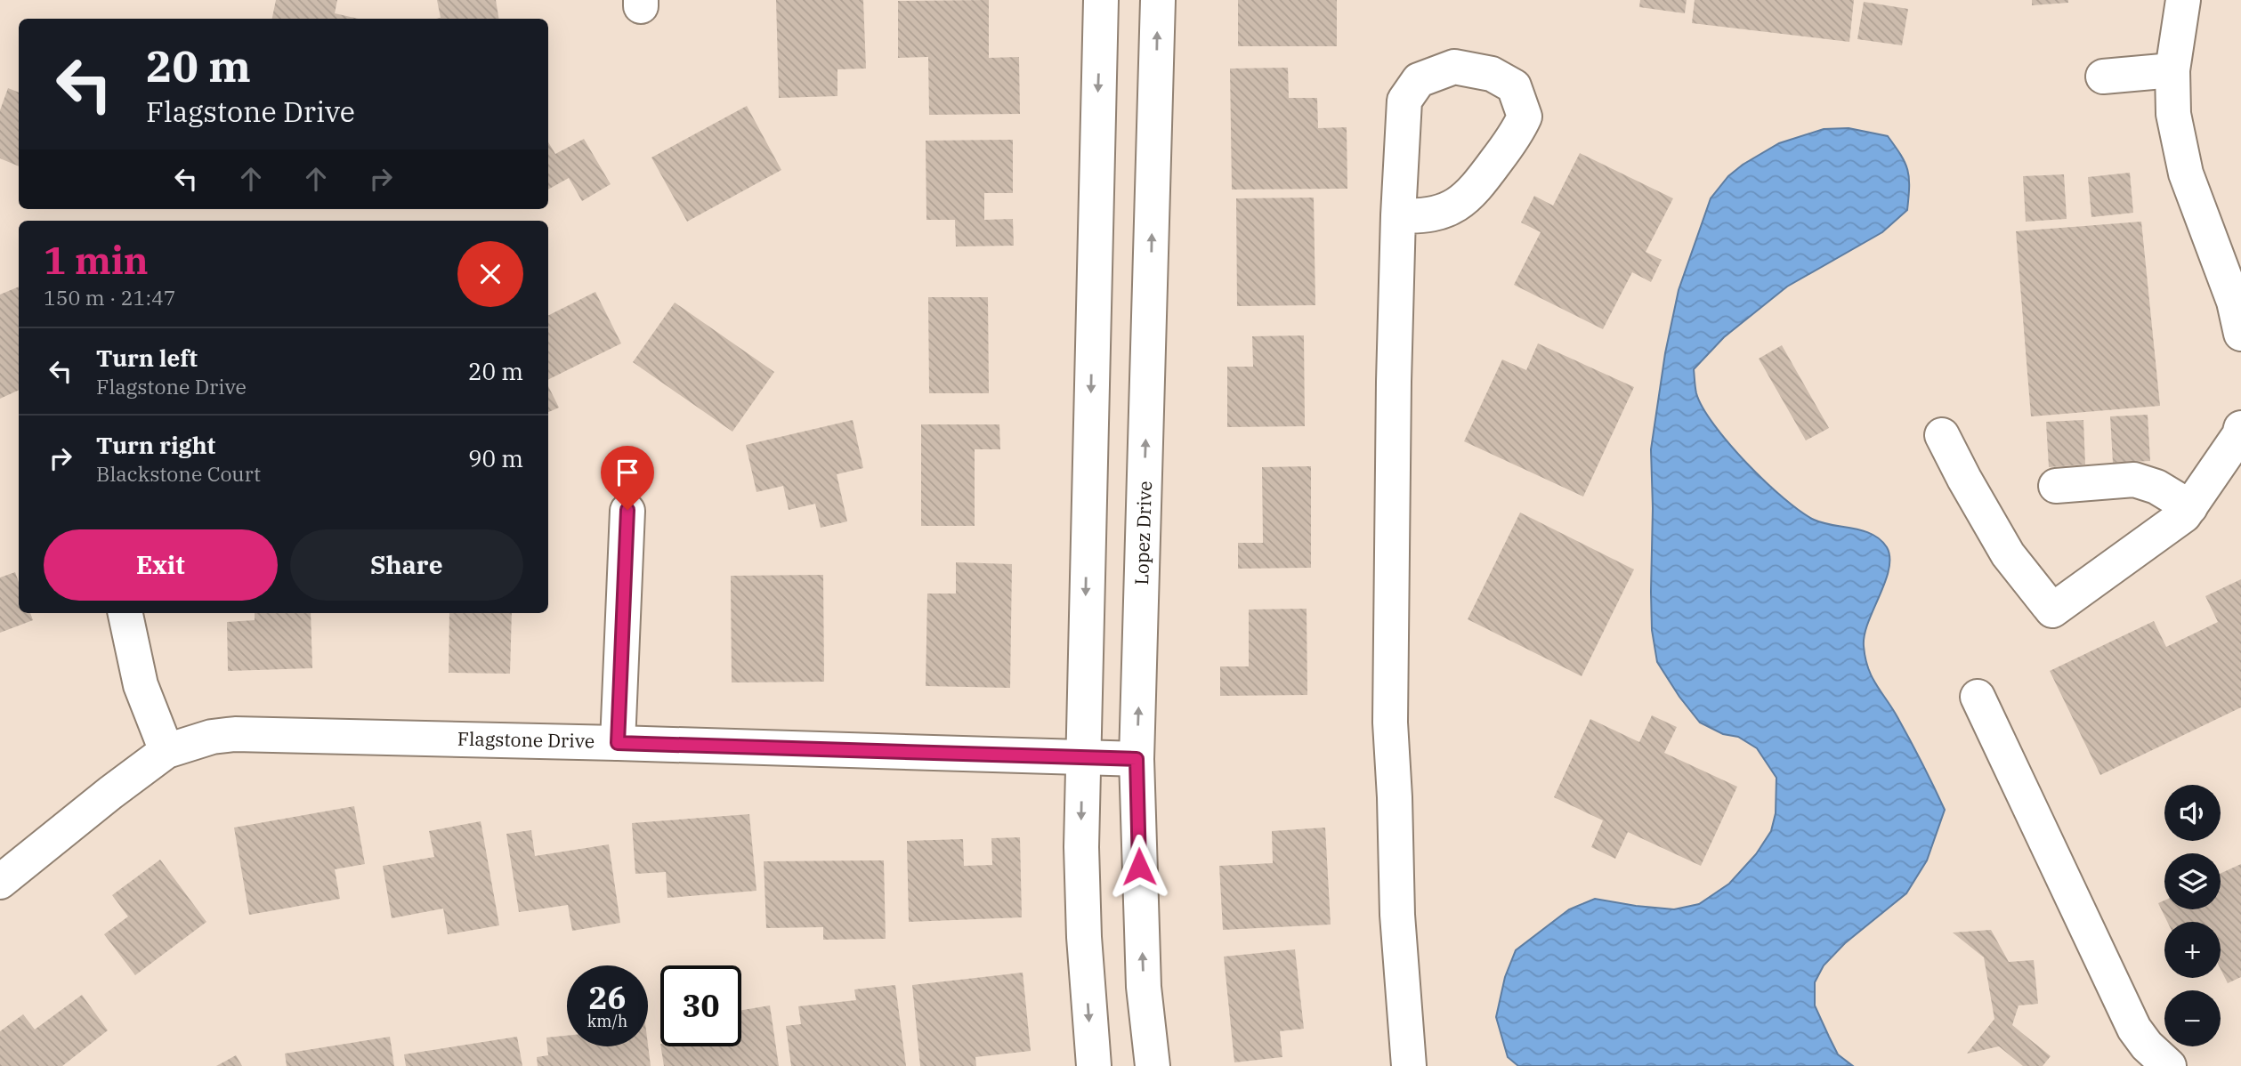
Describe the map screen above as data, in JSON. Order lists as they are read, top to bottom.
{
  "streets": {
    "street": ["Lopez Drive", "Flagstone Drive"]
  },
  "crossings": [
    ["Lopez Drive", "Flagstone Drive"]
  ],
  "page": {
    "turn": ["20 m", "Flagstone Drive"],
    "heading": ["1 min", "150 m · 21:47"],
    "list": [
      {
        "name": "Turn left",
        "note": "Flagstone Drive",
        "value": "20 m"
      },
      {
        "name": "Turn right",
        "note": "Blackstone Court",
        "value": "90 m"
      }
    ],
    "buttons": ["Exit", "Share"],
    "map_buttons": ["+", "−"],
    "speed": "26 km/h",
    "limit": "30"
  }
}
